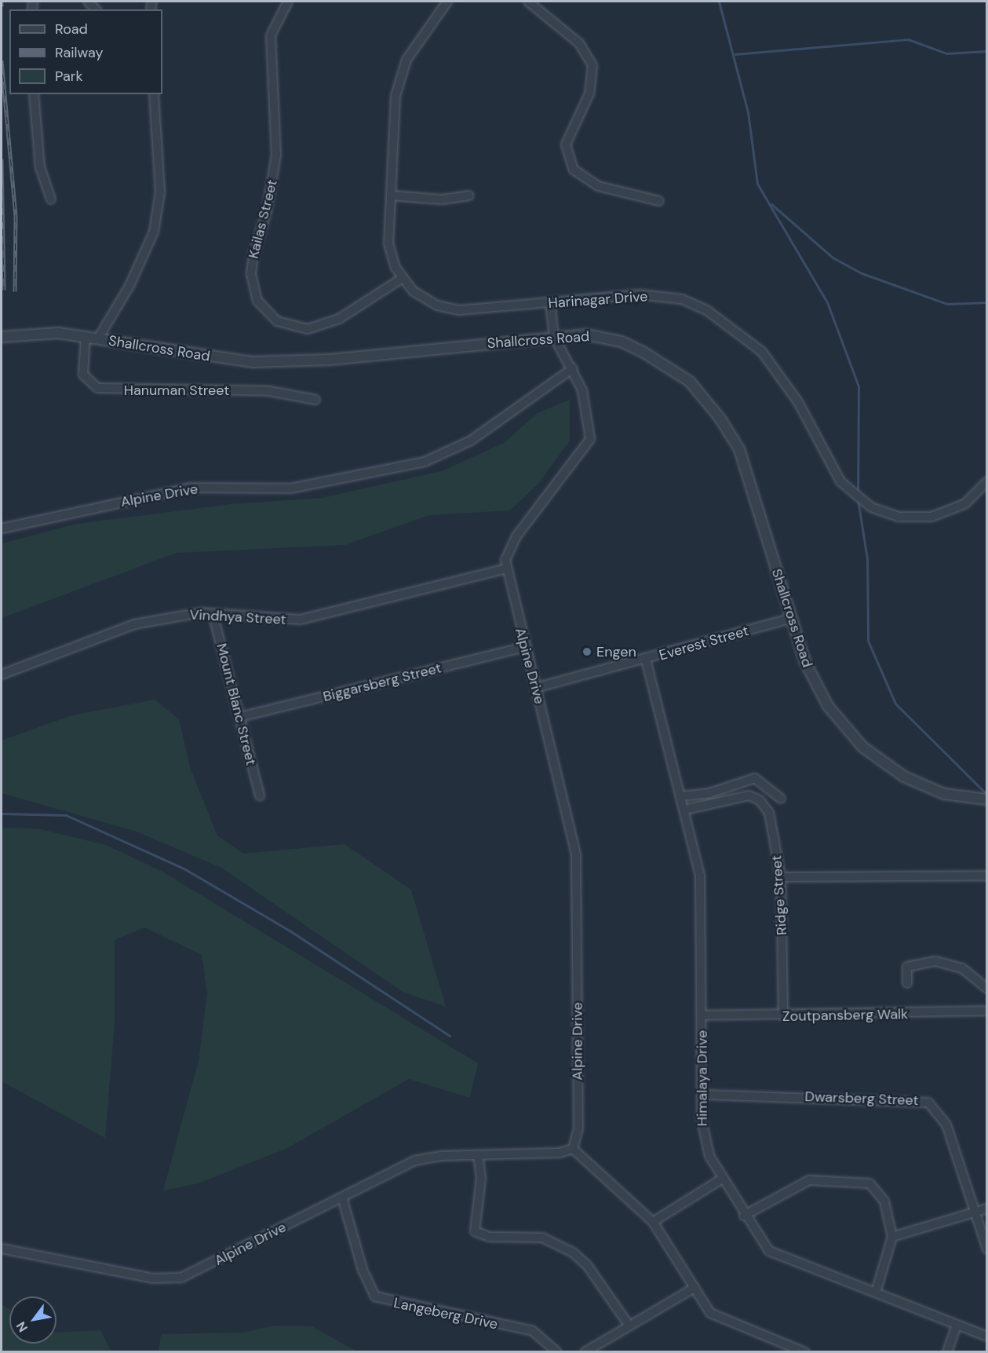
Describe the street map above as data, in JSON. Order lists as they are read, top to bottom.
{
  "streets": {
    "street": [
      "Kailas Street",
      "Harinagar Drive",
      "Shallcross Road",
      "Hanuman Street",
      "Alpine Drive",
      "Vindhya Street",
      "Everest Street",
      "Biggarsberg Street",
      "Mount Blanc Street",
      "Ridge Street",
      "Zoutpansberg Walk",
      "Himalaya Drive",
      "Dwarsberg Street",
      "Langeberg Drive"
    ]
  },
  "crossings": [
    ["Kailas Street", "Harinagar Drive"],
    ["Harinagar Drive", "Alpine Drive"],
    ["Shallcross Road", "Hanuman Street"],
    ["Shallcross Road", "Alpine Drive"],
    ["Shallcross Road", "Everest Street"],
    ["Alpine Drive", "Vindhya Street"],
    ["Alpine Drive", "Everest Street"],
    ["Alpine Drive", "Biggarsberg Street"],
    ["Alpine Drive", "Langeberg Drive"],
    ["Vindhya Street", "Mount Blanc Street"],
    ["Everest Street", "Himalaya Drive"],
    ["Biggarsberg Street", "Mount Blanc Street"],
    ["Ridge Street", "Zoutpansberg Walk"],
    ["Ridge Street", "Himalaya Drive"],
    ["Zoutpansberg Walk", "Himalaya Drive"],
    ["Himalaya Drive", "Dwarsberg Street"]
  ],
  "places": ["Engen"],
  "legend": ["Road", "Railway", "Park"],
  "north": "bottom left"
}
